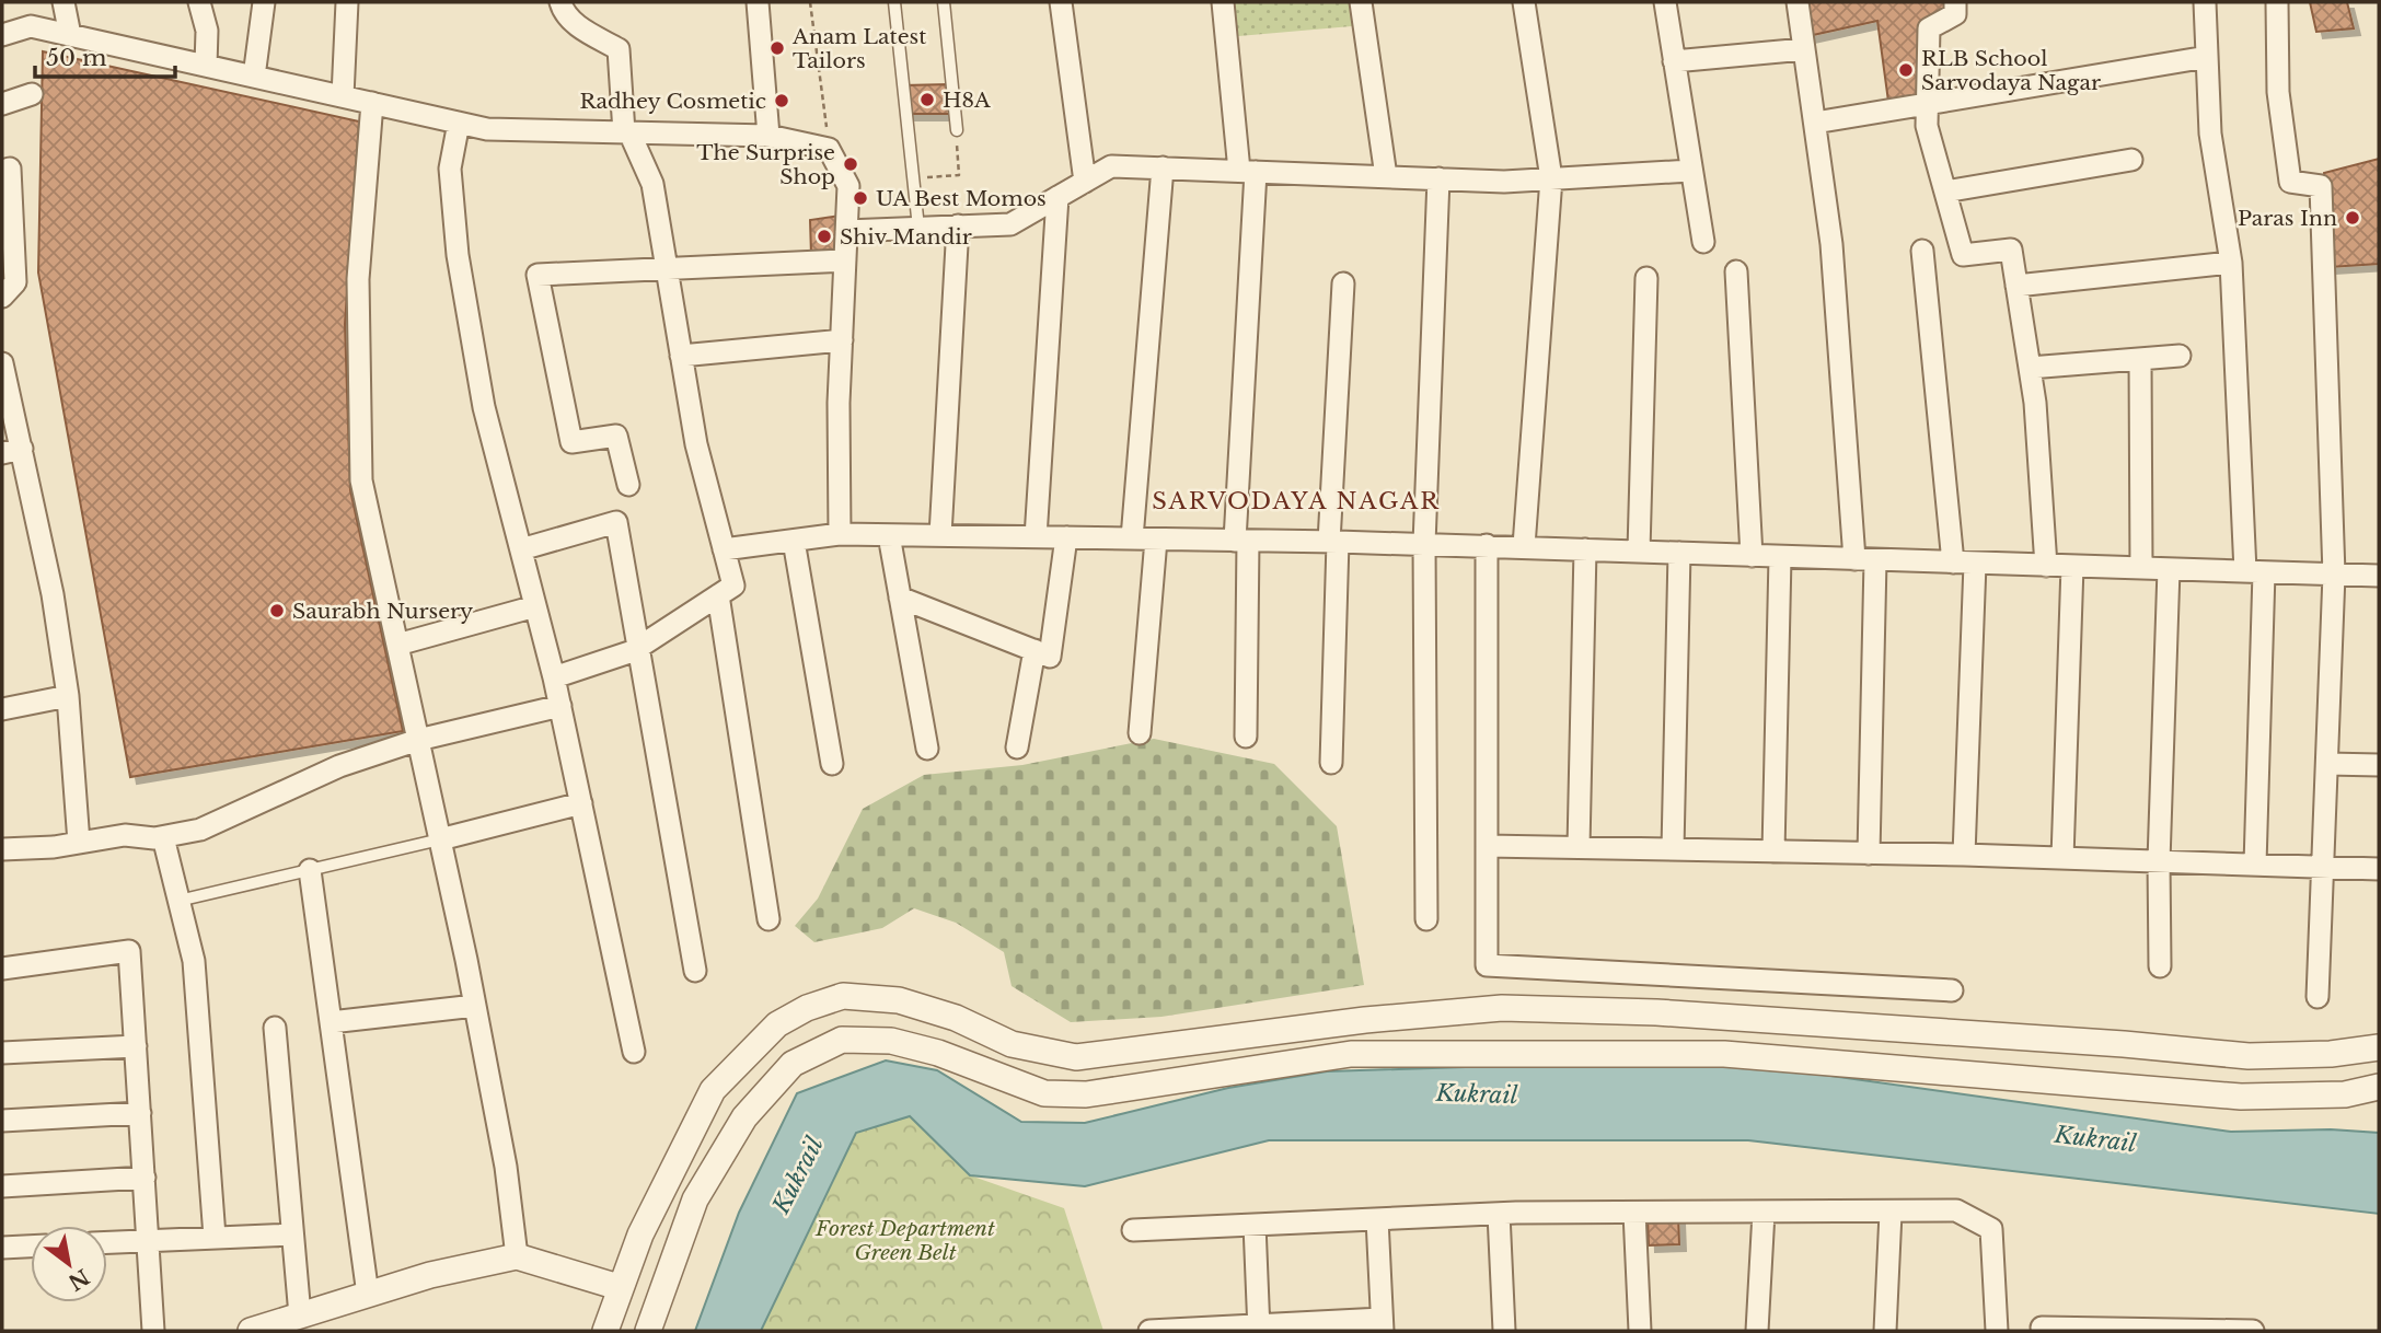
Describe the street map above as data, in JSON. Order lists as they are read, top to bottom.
{
  "districts": ["SARVODAYA NAGAR"],
  "water": ["Kukrail"],
  "parks": ["Forest Department Green Belt"],
  "places": [
    "Anam Latest Tailors",
    "RLB School Sarvodaya Nagar",
    "H8A",
    "Radhey Cosmetic",
    "The Surprise Shop",
    "UA Best Momos",
    "Paras Inn",
    "Shiv Mandir",
    "Saurabh Nursery"
  ],
  "scale_bar": "50 m",
  "north": "bottom right"
}
